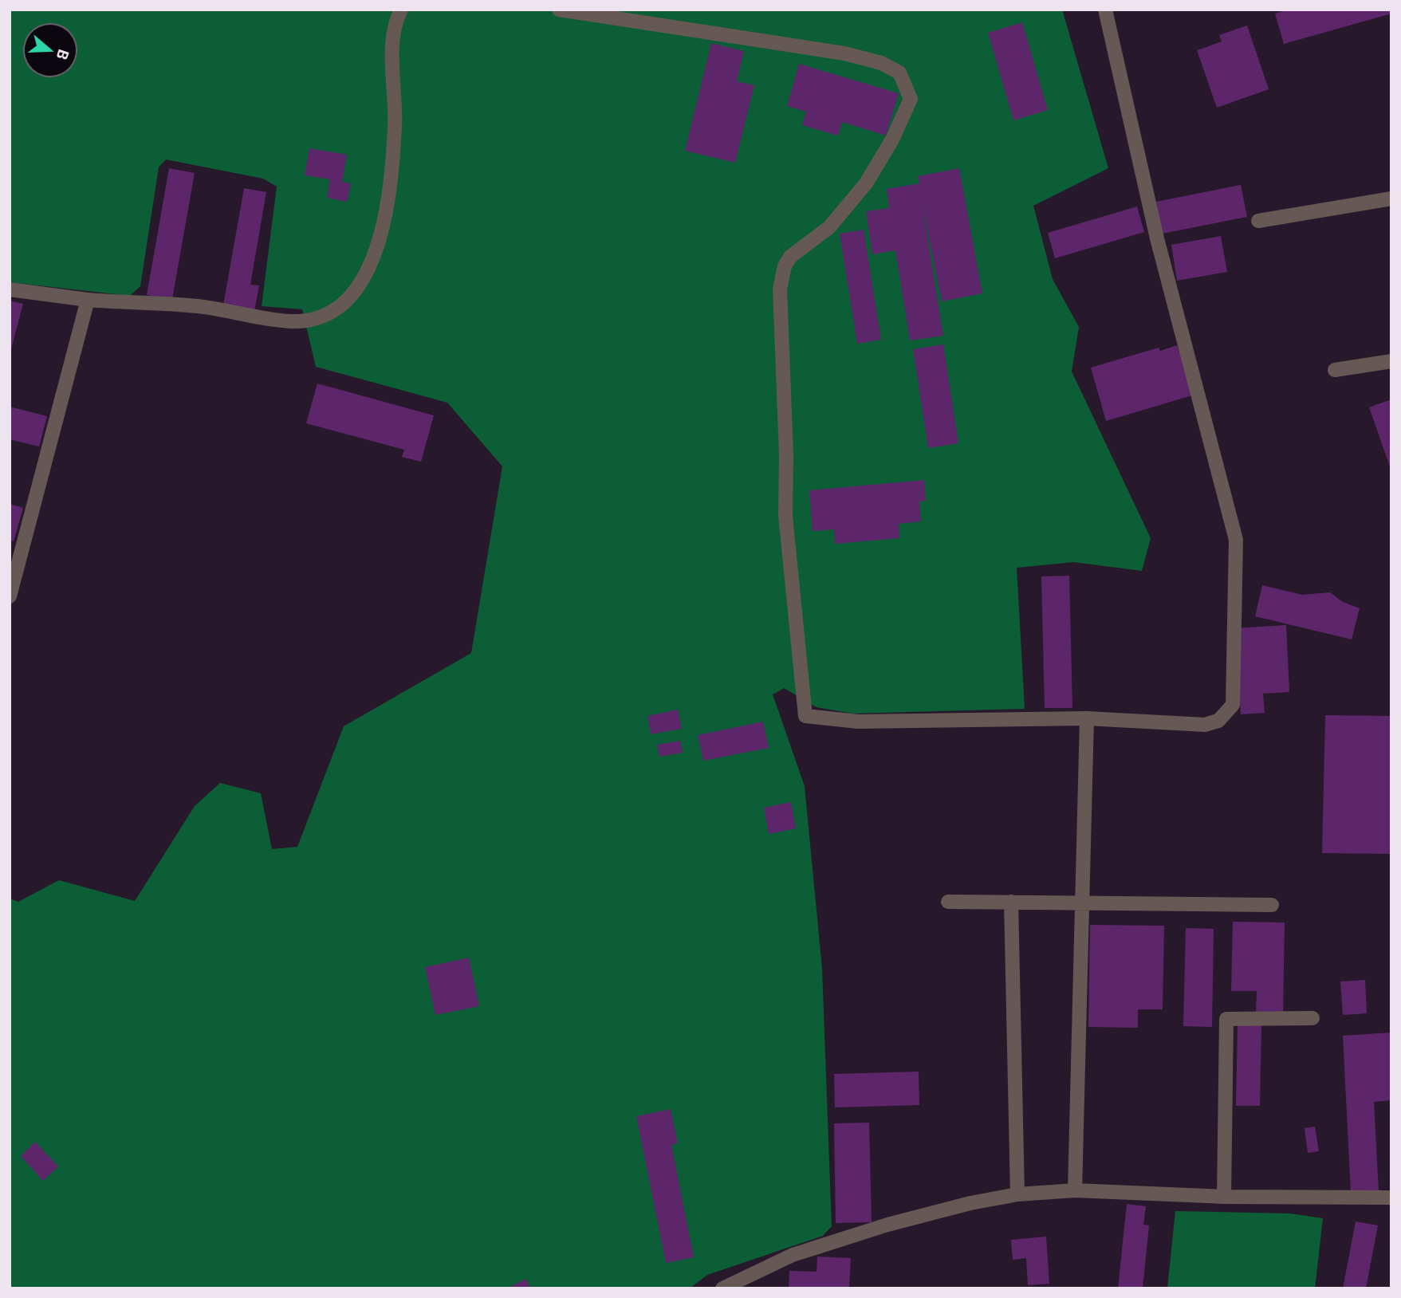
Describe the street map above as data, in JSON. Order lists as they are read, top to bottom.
{
  "north": "right"
}
